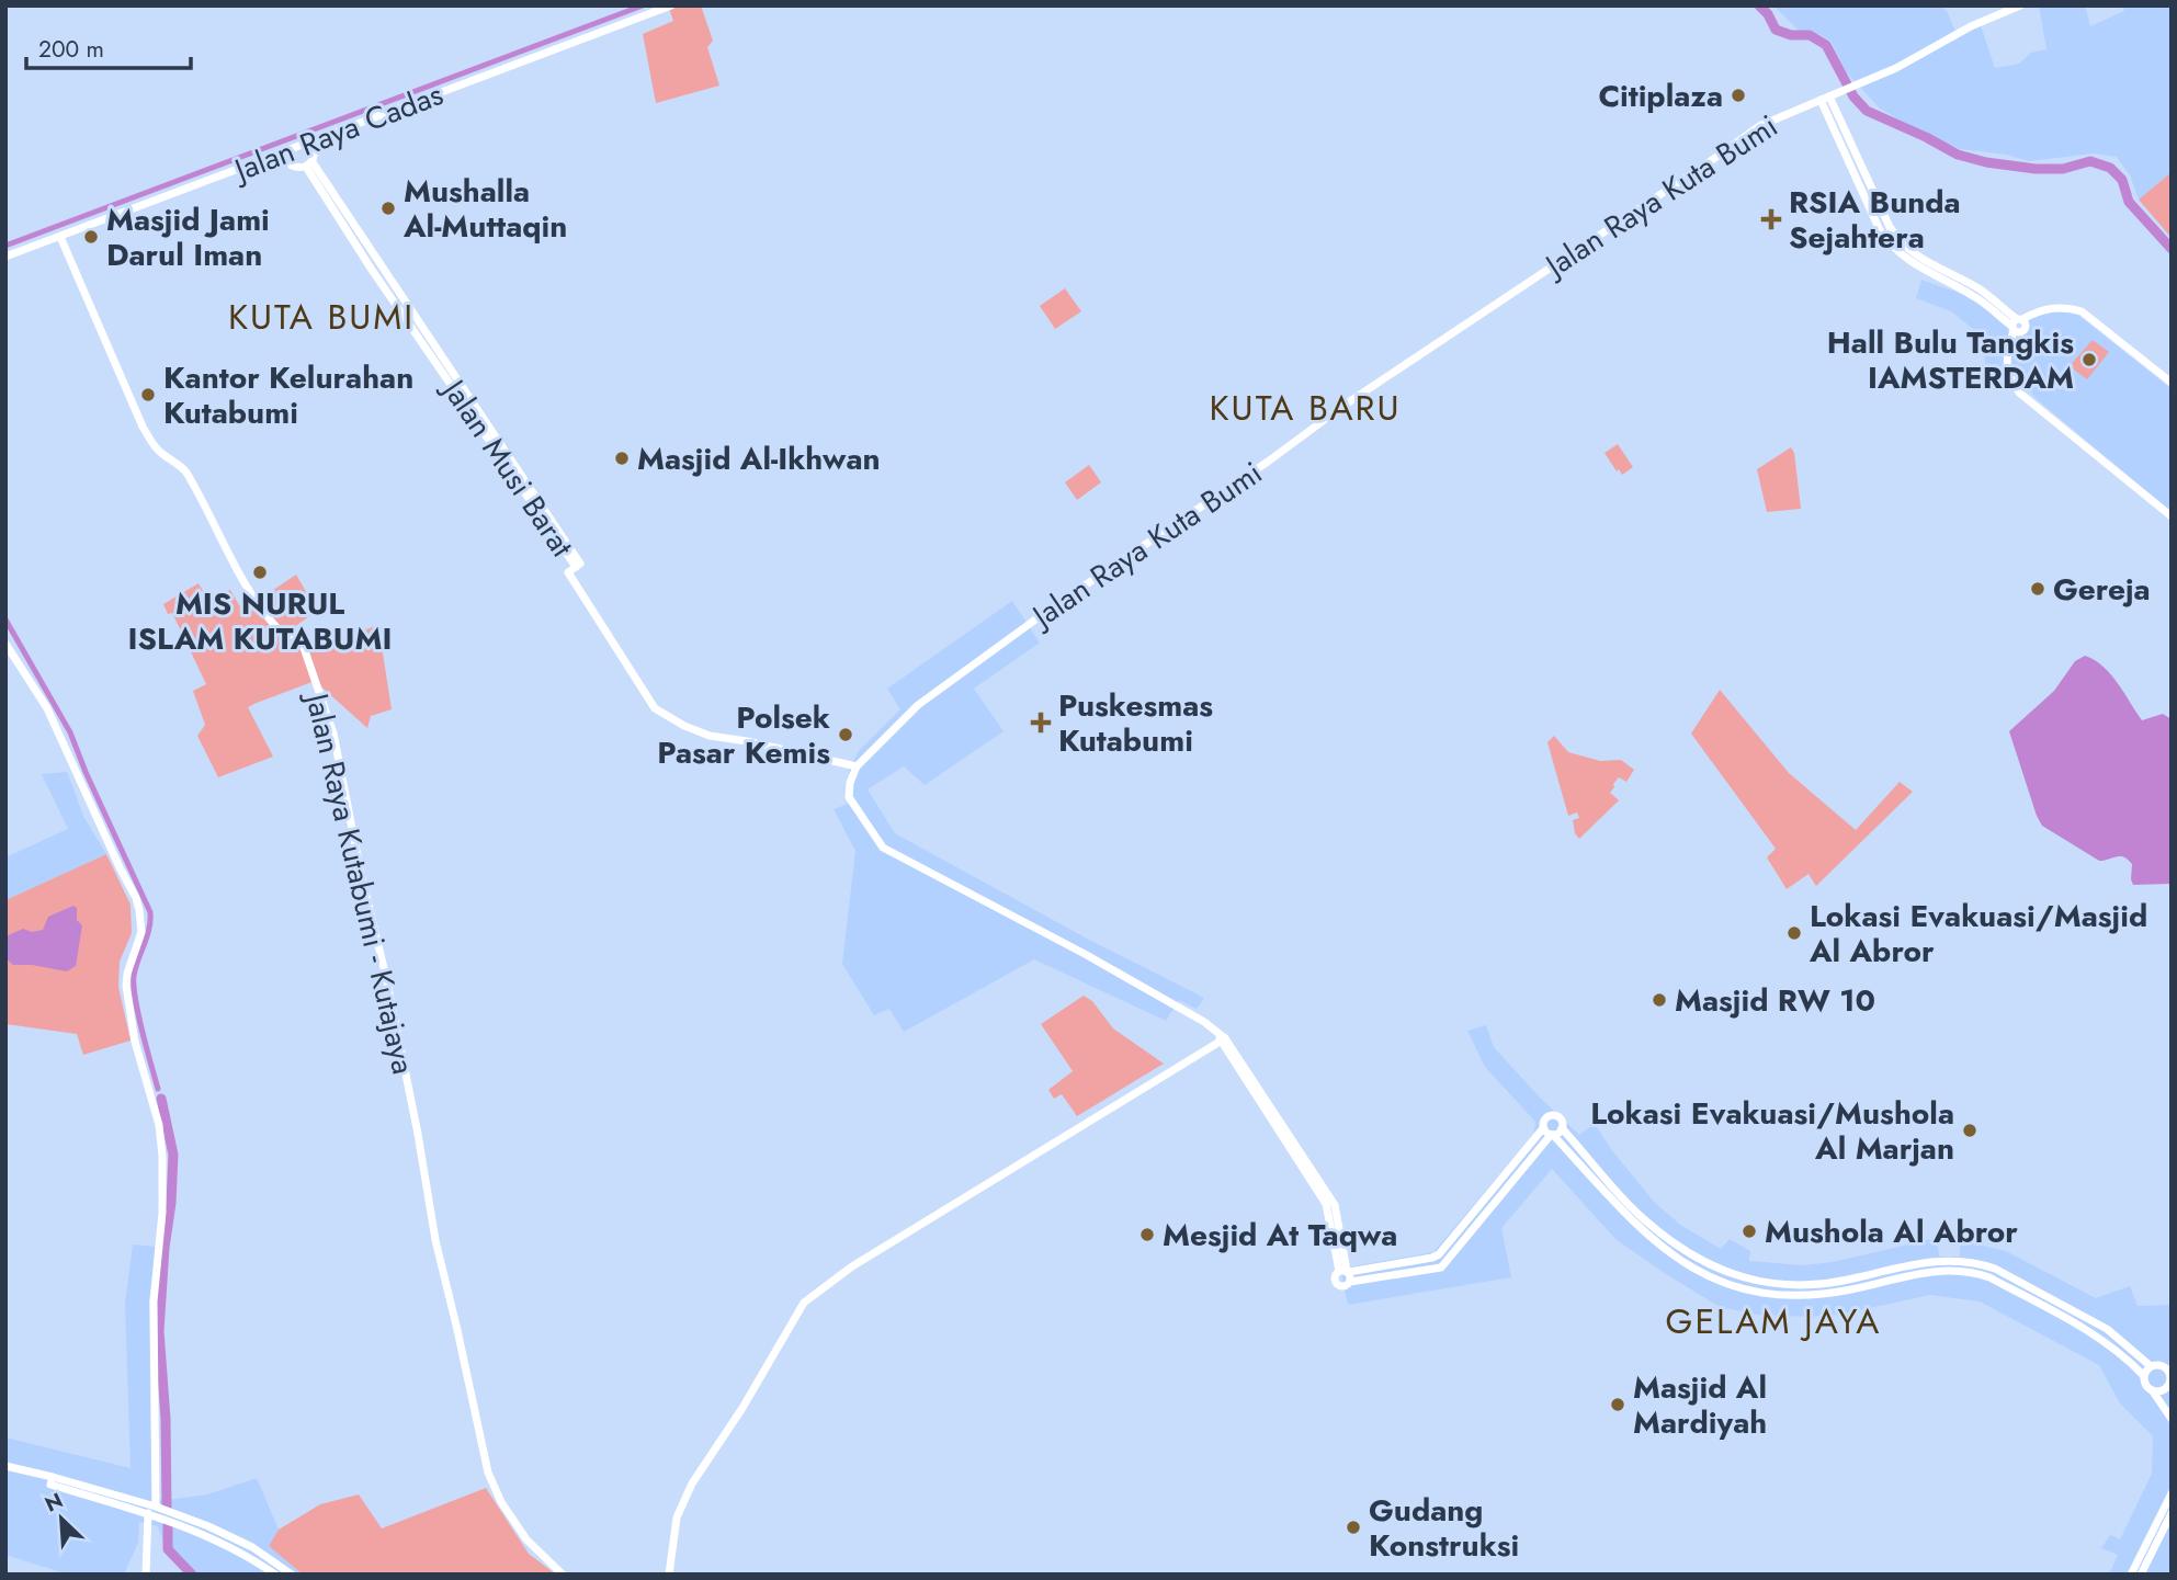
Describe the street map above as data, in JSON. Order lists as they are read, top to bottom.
{
  "streets": {
    "street": [
      "Jalan Raya Cadas",
      "Jalan Raya Kuta Bumi",
      "Jalan Musi Barat",
      "Jalan Raya Kutabumi - Kutajaya"
    ]
  },
  "crossings": [
    ["Jalan Raya Cadas", "Jalan Musi Barat"],
    ["Jalan Raya Cadas", "Jalan Raya Kutabumi - Kutajaya"],
    ["Jalan Raya Kuta Bumi", "Jalan Musi Barat"]
  ],
  "districts": ["KUTA BUMI", "KUTA BARU", "GELAM JAYA"],
  "places": {
    "other": [
      "Citiplaza",
      "Mushalla Al-Muttaqin",
      "Masjid Jami Darul Iman",
      "Hall Bulu Tangkis IAMSTERDAM",
      "Kantor Kelurahan Kutabumi",
      "Masjid Al-Ikhwan",
      "MIS NURUL ISLAM KUTABUMI",
      "Gereja",
      "Polsek Pasar Kemis",
      "Lokasi Evakuasi/Masjid Al Abror",
      "Masjid RW 10",
      "Lokasi Evakuasi/Mushola Al Marjan",
      "Mushola Al Abror",
      "Mesjid At Taqwa",
      "Masjid Al Mardiyah",
      "Gudang Konstruksi"
    ],
    "health": ["RSIA Bunda Sejahtera", "Puskesmas Kutabumi"]
  },
  "scale_bar": "200 m",
  "north": "top left"
}
